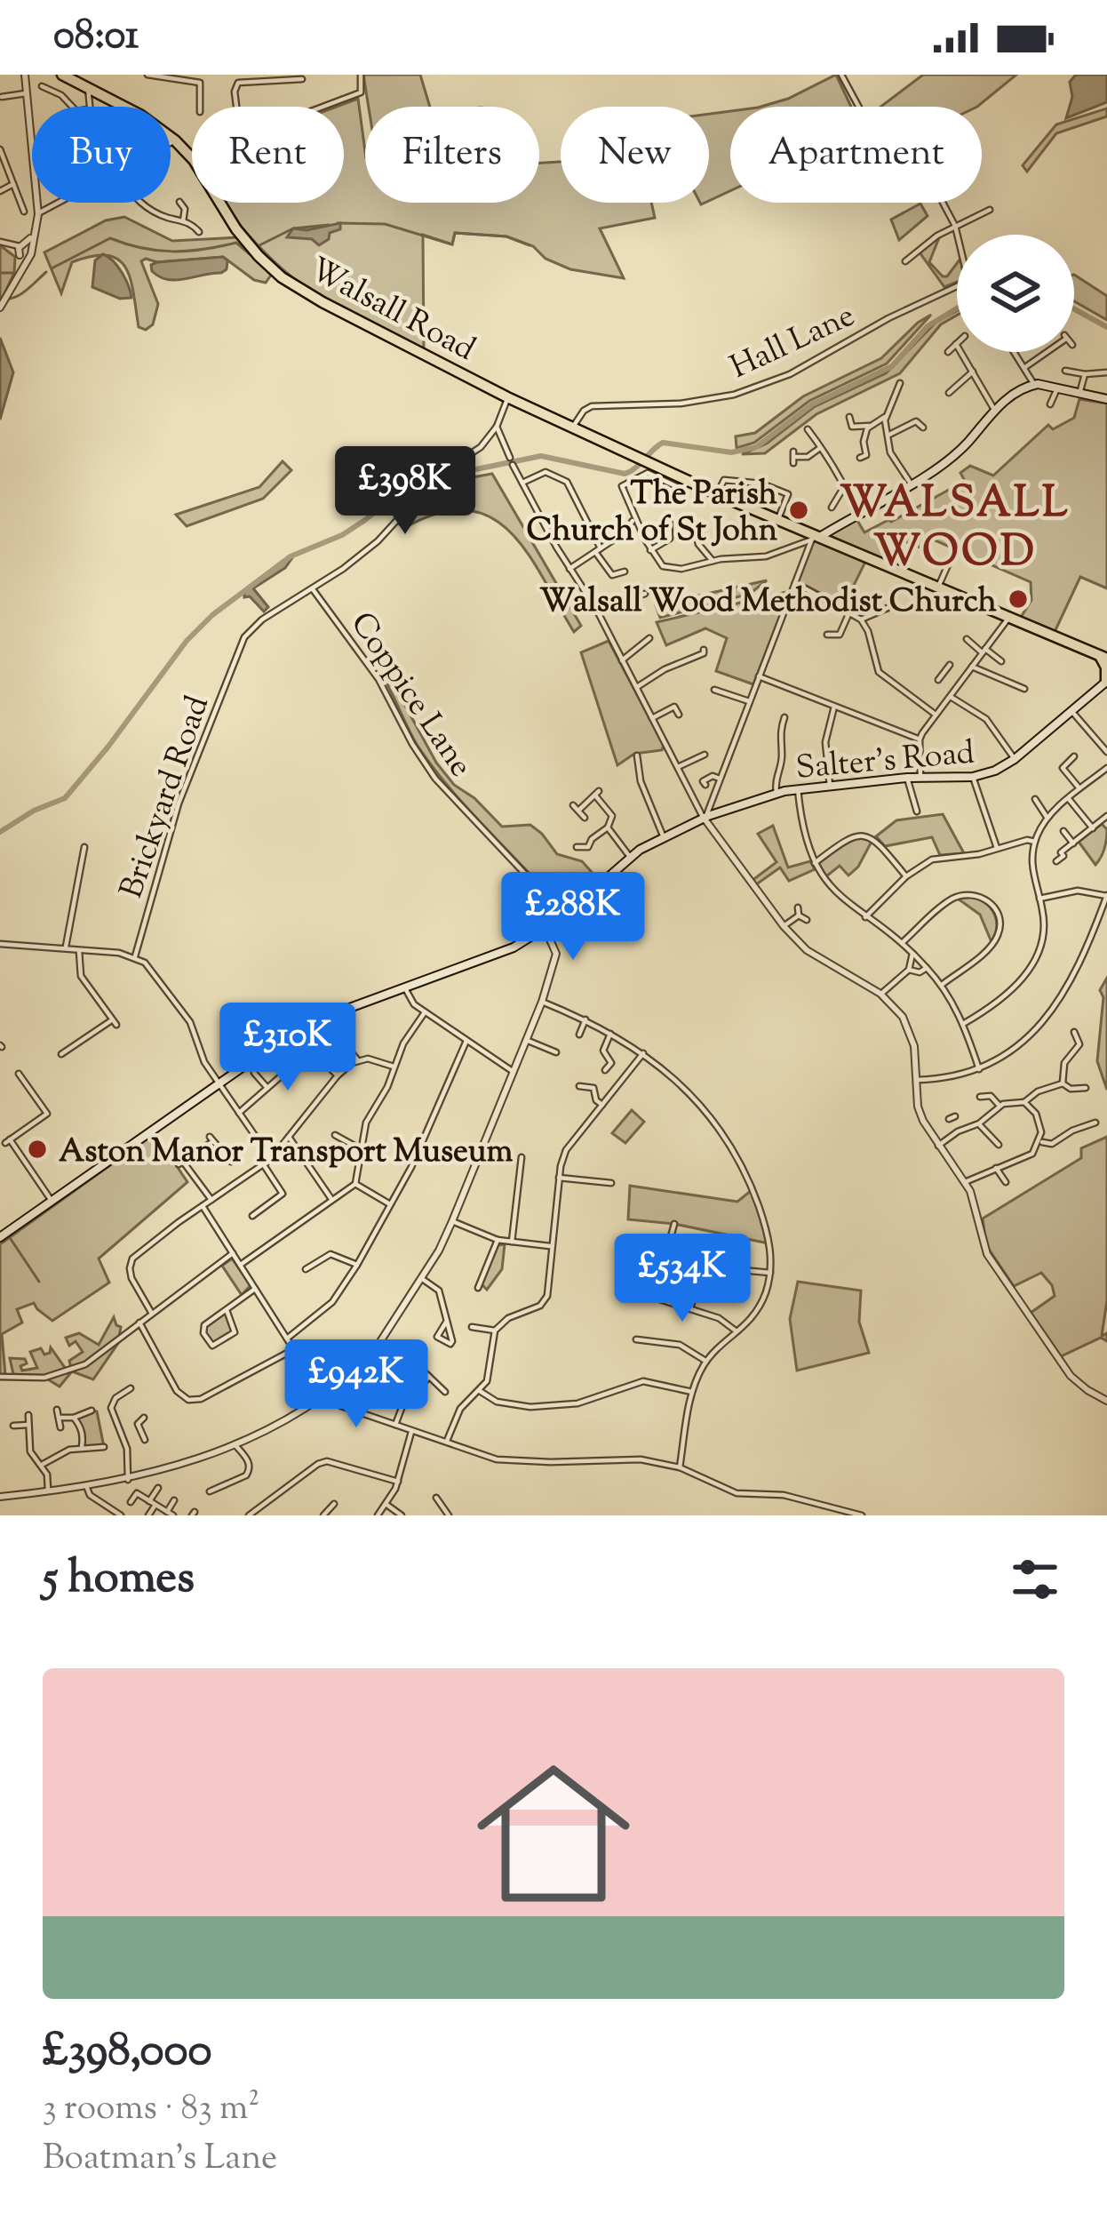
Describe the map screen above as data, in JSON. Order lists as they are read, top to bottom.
{
  "streets": {
    "highway": ["Walsall Road"],
    "main road": ["Salter's Road"],
    "street": ["Hall Lane", "Coppice Lane", "Brickyard Road"]
  },
  "crossings": [
    ["Walsall Road", "Hall Lane"],
    ["Coppice Lane", "Salter's Road"],
    ["Coppice Lane", "Brickyard Road"]
  ],
  "districts": ["WALSALL WOOD"],
  "places": ["The Parish Church of St John", "Walsall Wood Methodist Church", "Aston Manor Transport Museum"],
  "page": {
    "status": "08:01",
    "chip": [
      "Buy",
      "Rent",
      "Filters",
      "New",
      "Apartment"
    ],
    "price": [
      "£398K",
      "£288K",
      "£310K",
      "£534K",
      "£942K"
    ],
    "heading": "5 homes",
    "list": [
      {
        "name": "£398,000",
        "note": "3 rooms · 83 m² · Boatman's Lane"
      }
    ]
  }
}
